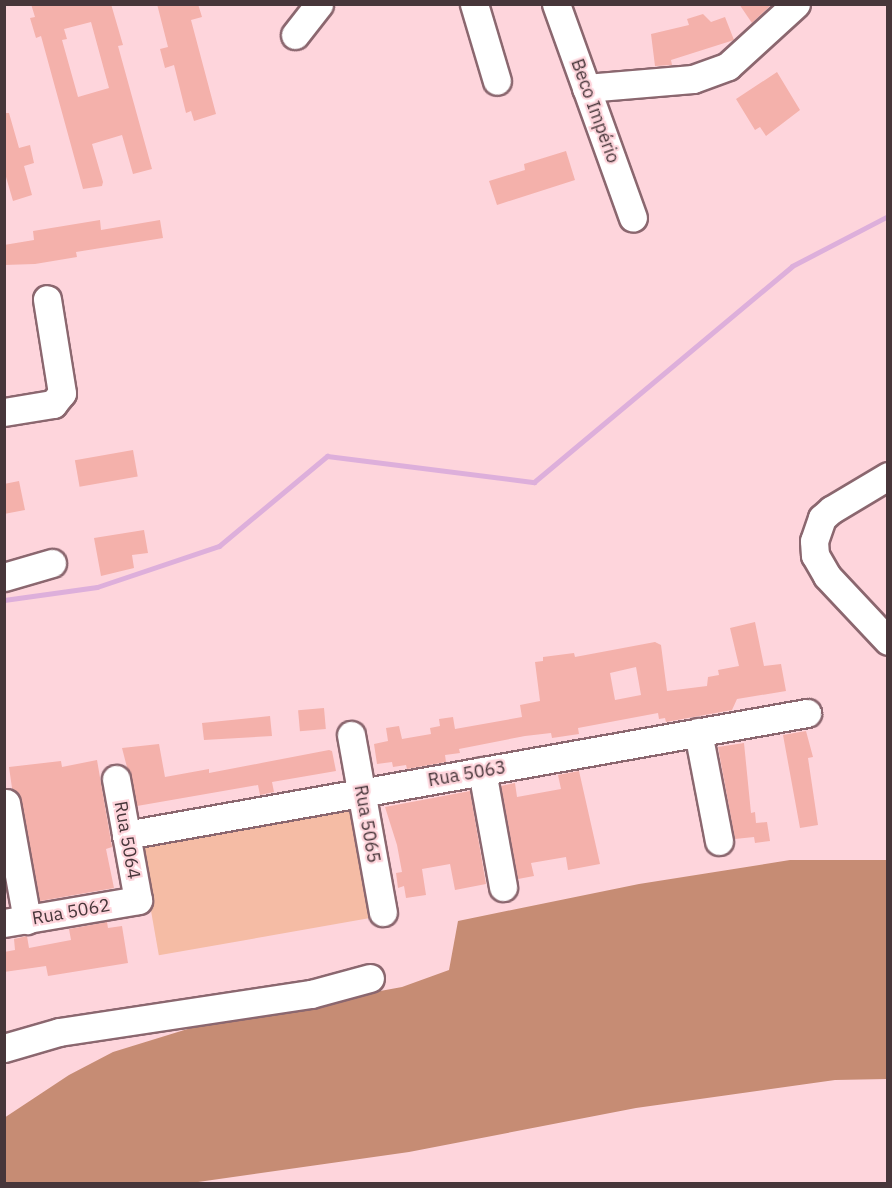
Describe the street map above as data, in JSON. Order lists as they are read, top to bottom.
{
  "streets": {
    "street": [
      "Beco Império",
      "Rua 5063",
      "Rua 5065",
      "Rua 5064",
      "Rua 5062"
    ]
  },
  "crossings": [
    ["Rua 5063", "Rua 5065"],
    ["Rua 5063", "Rua 5064"],
    ["Rua 5064", "Rua 5062"]
  ]
}
